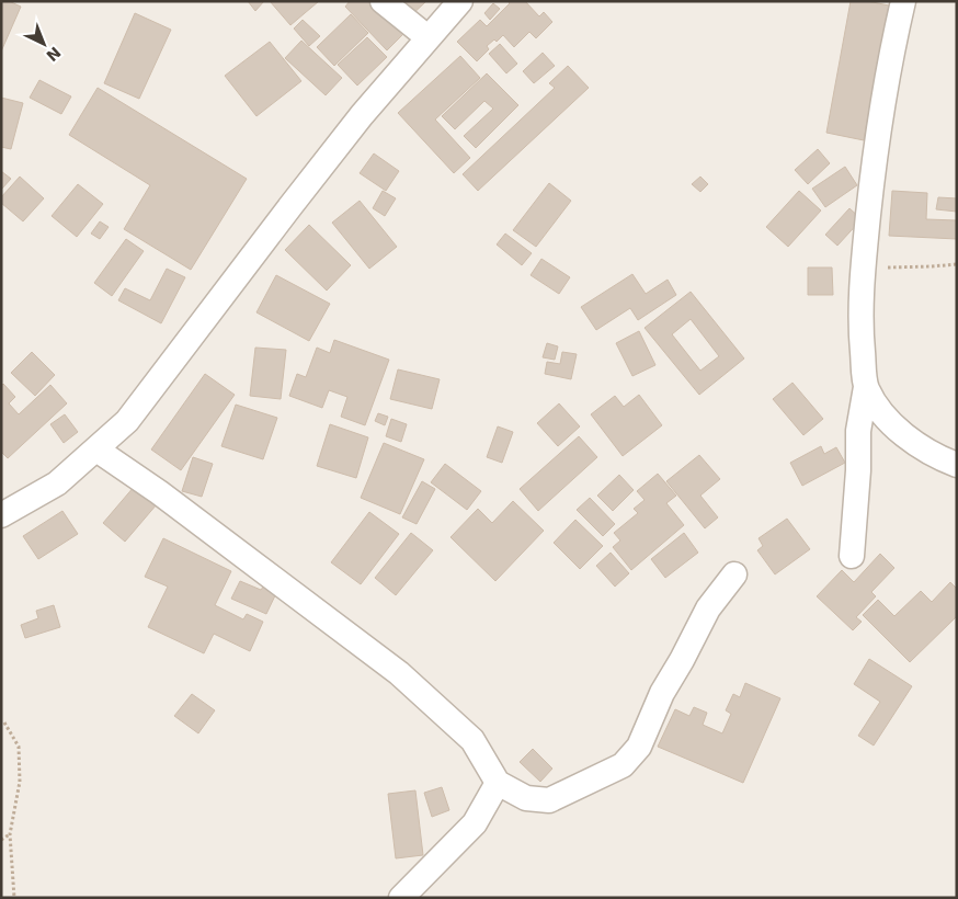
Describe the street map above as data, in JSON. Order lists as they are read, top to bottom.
{
  "north": "bottom right"
}
